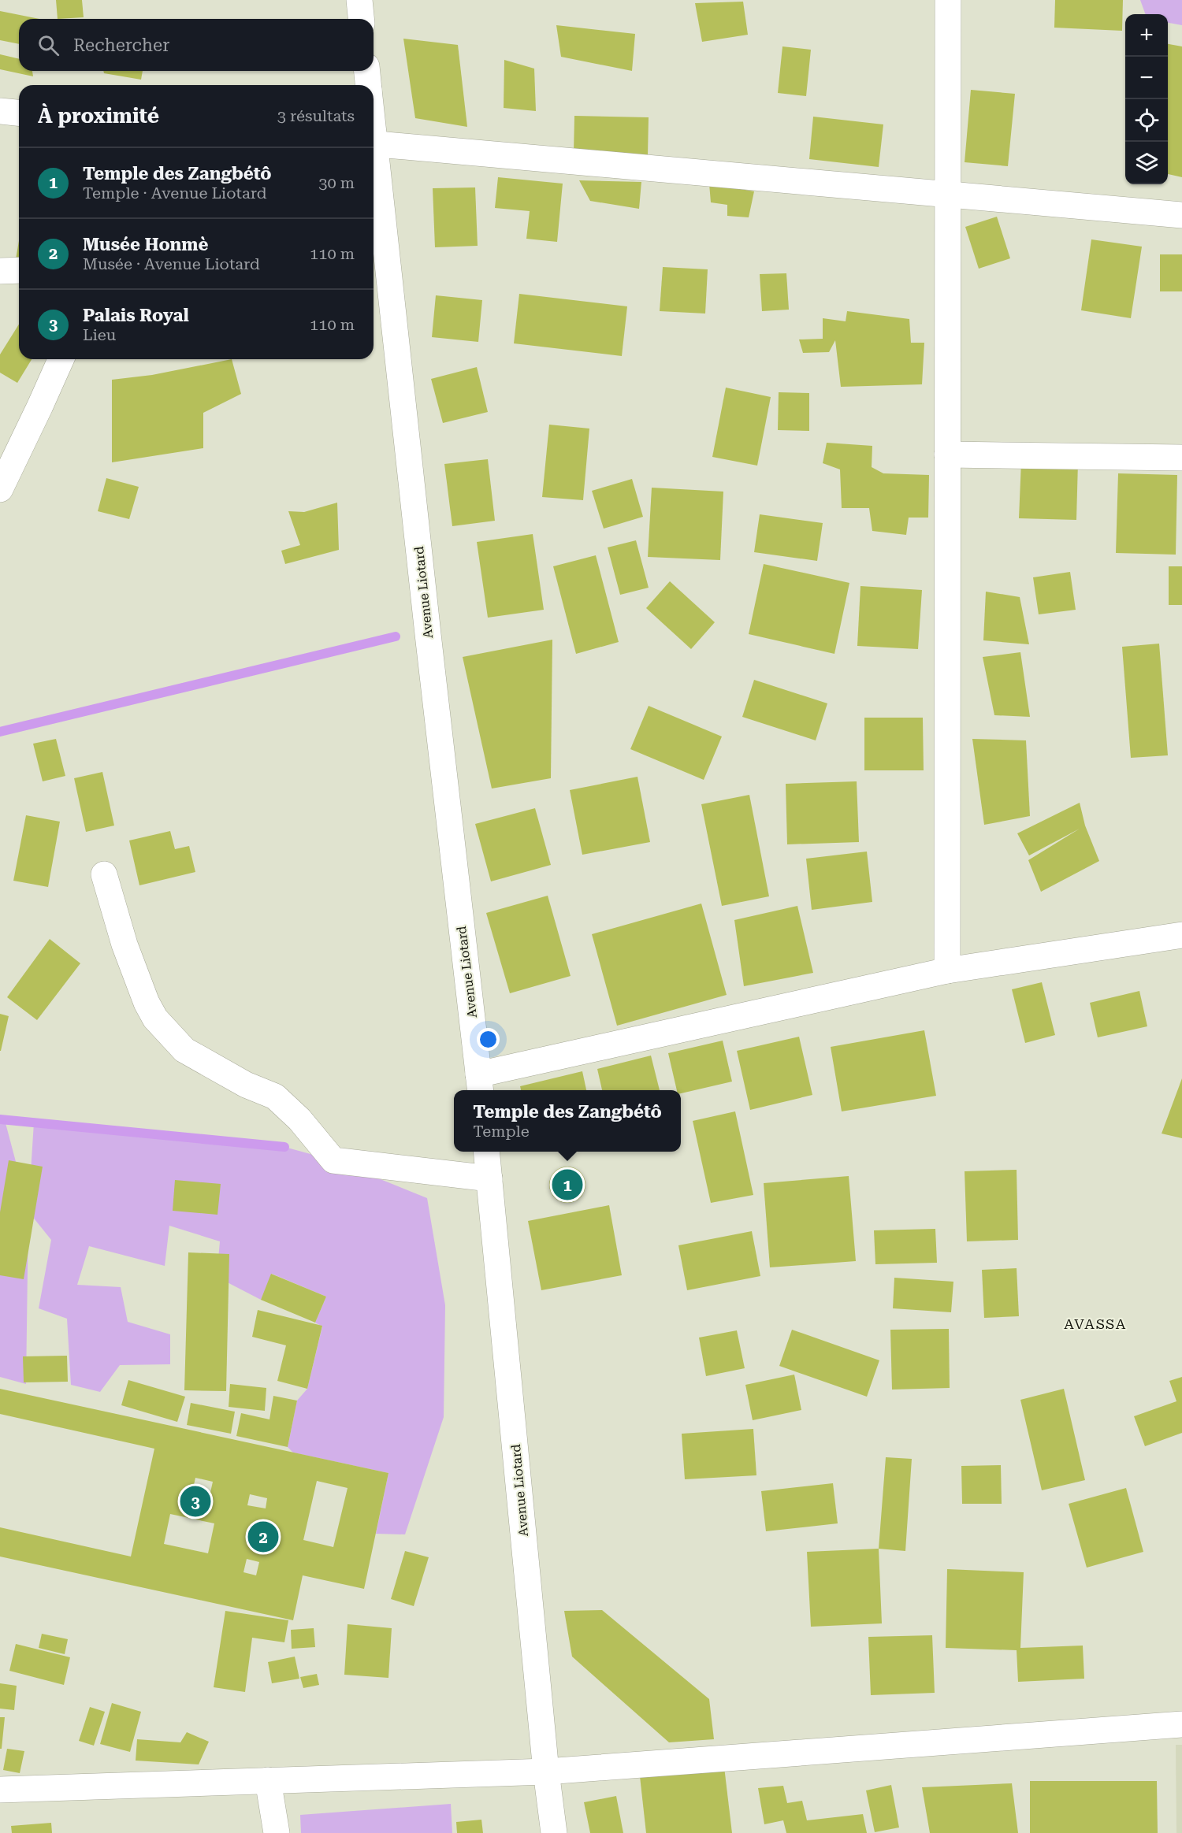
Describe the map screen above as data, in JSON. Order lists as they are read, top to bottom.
{
  "streets": {
    "street": ["Avenue Liotard"]
  },
  "districts": ["AVASSA"],
  "page": {
    "map_buttons": ["+", "−"],
    "search": "Rechercher",
    "heading": ["À proximité", "3 résultats"],
    "list": [
      {
        "mark": "1",
        "name": "Temple des Zangbétô",
        "note": "Temple · Avenue Liotard",
        "value": "30 m"
      },
      {
        "mark": "2",
        "name": "Musée Honmè",
        "note": "Musée · Avenue Liotard",
        "value": "110 m"
      },
      {
        "mark": "3",
        "name": "Palais Royal",
        "note": "Lieu",
        "value": "110 m"
      }
    ],
    "popup": ["Temple des Zangbétô", "Temple"],
    "pins": ["1", "3", "2"]
  }
}
